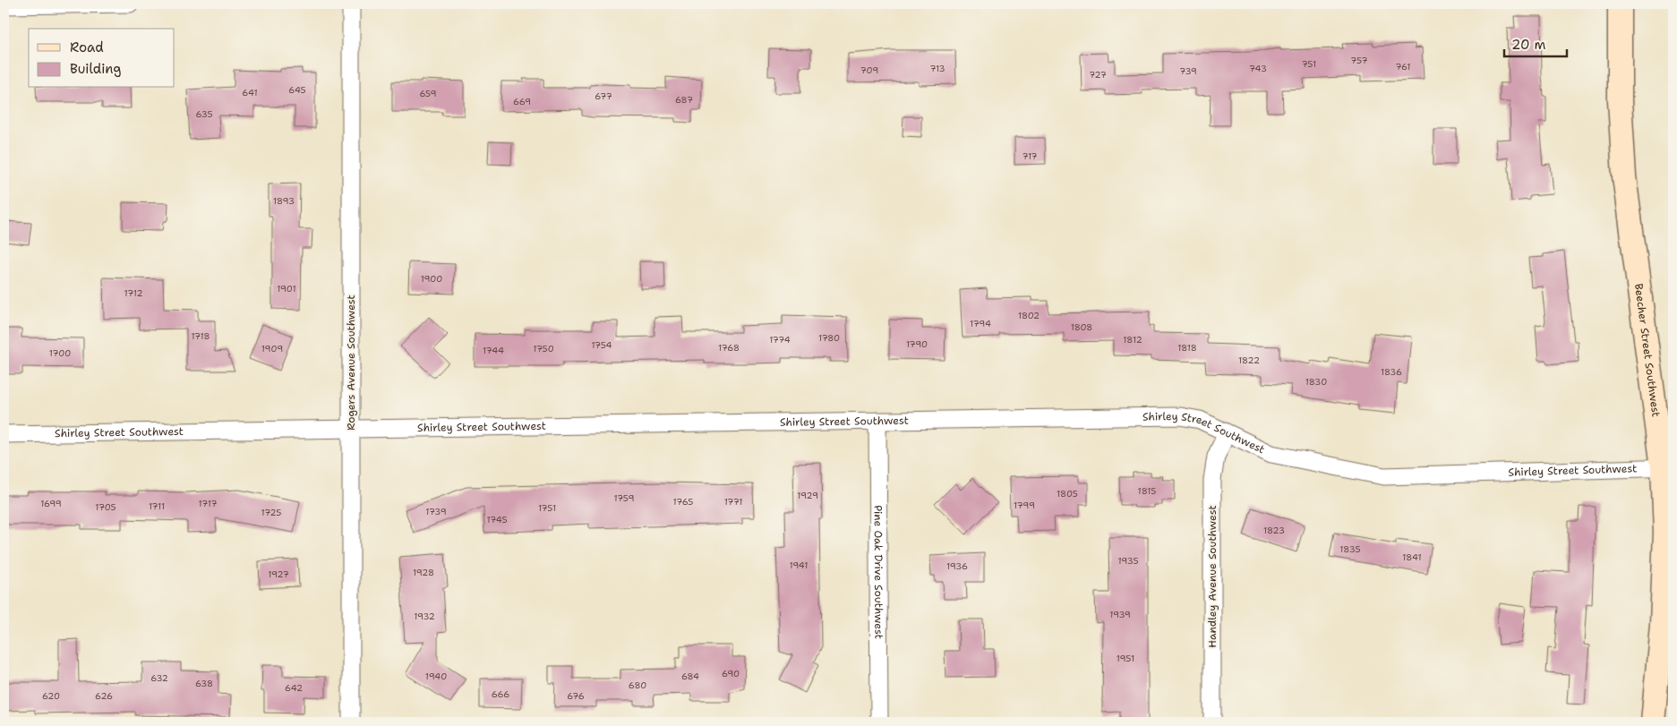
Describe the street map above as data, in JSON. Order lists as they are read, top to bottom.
{
  "streets": {
    "street": [
      "Beecher Street Southwest",
      "Rogers Avenue Southwest",
      "Shirley Street Southwest",
      "Pine Oak Drive Southwest",
      "Handley Avenue Southwest"
    ]
  },
  "crossings": [
    ["Beecher Street Southwest", "Shirley Street Southwest"],
    ["Rogers Avenue Southwest", "Shirley Street Southwest"],
    ["Shirley Street Southwest", "Pine Oak Drive Southwest"],
    ["Shirley Street Southwest", "Handley Avenue Southwest"]
  ],
  "house_numbers": [
    "757",
    "751",
    "761",
    "713",
    "743",
    "709",
    "739",
    "727",
    "645",
    "641",
    "659",
    "677",
    "687",
    "669",
    "635",
    "717",
    "1893",
    "1900",
    "1901",
    "1712",
    "1802",
    "1794",
    "1808",
    "1718",
    "1780",
    "1774",
    "1812",
    "1790",
    "1754",
    "1768",
    "1818",
    "1909",
    "1750",
    "1744",
    "1700",
    "1822",
    "1836",
    "1830",
    "1815",
    "1805",
    "1929",
    "1759",
    "1765",
    "1771",
    "1699",
    "1717",
    "1799",
    "1711",
    "1705",
    "1751",
    "1739",
    "1725",
    "1745",
    "1823",
    "1835",
    "1841",
    "1935",
    "1941",
    "1936",
    "1928",
    "1927",
    "1939",
    "1932",
    "1951",
    "690",
    "1940",
    "684",
    "632",
    "638",
    "680",
    "642",
    "666",
    "620",
    "626",
    "676"
  ],
  "legend": ["Road", "Building"],
  "scale_bar": "20 m"
}
